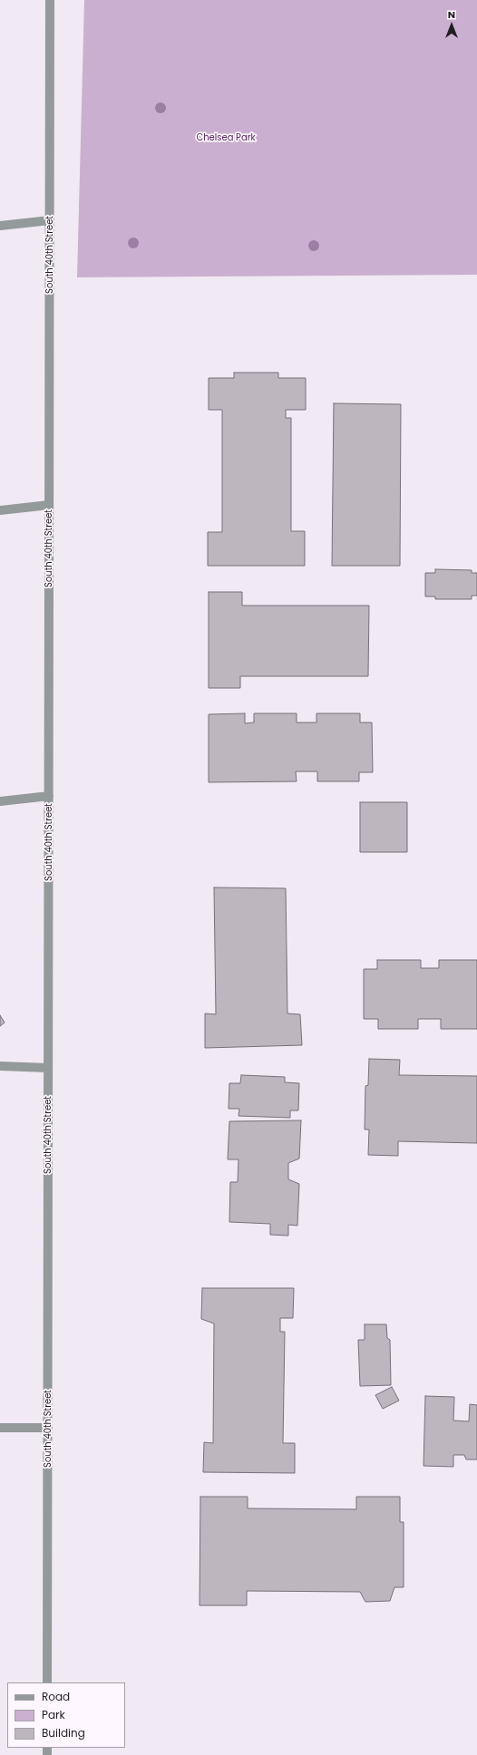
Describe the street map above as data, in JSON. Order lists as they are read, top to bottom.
{
  "streets": {
    "street": ["South 40th Street"]
  },
  "parks": ["Chelsea Park"],
  "legend": ["Road", "Park", "Building"],
  "north": "top"
}
